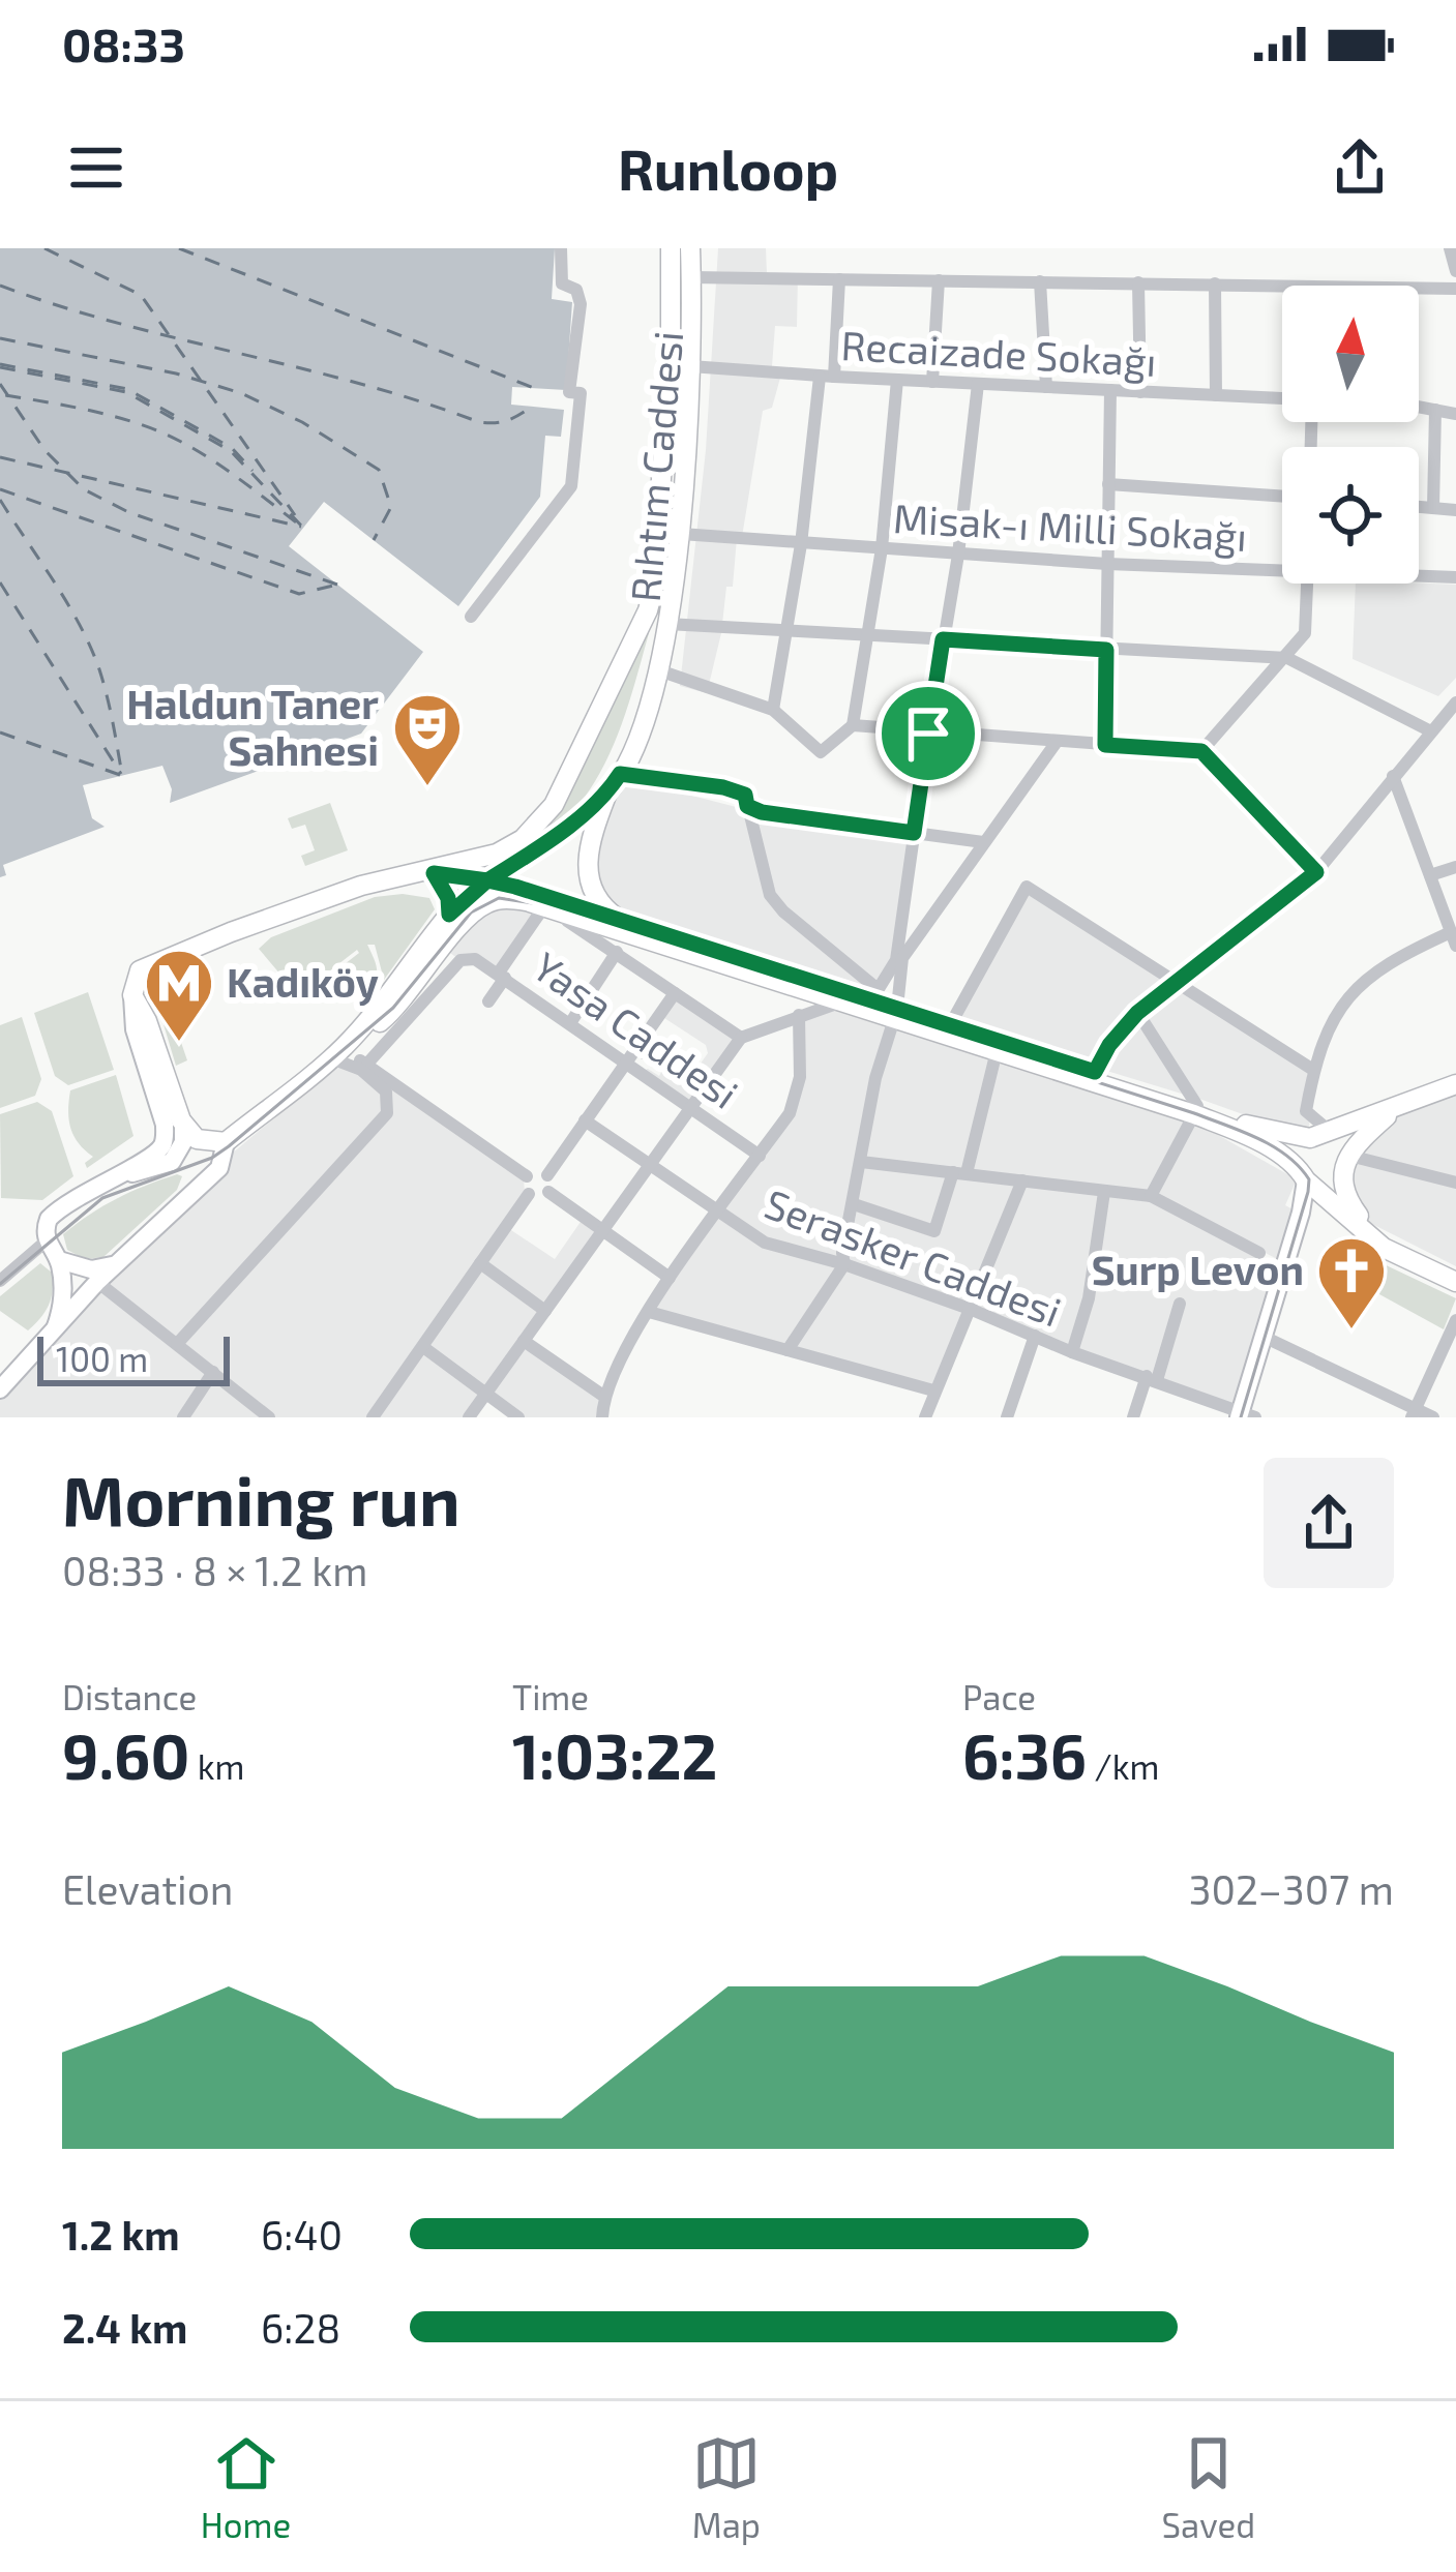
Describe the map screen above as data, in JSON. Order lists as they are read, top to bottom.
{
  "streets": {
    "main road": ["Rıhtım Caddesi"],
    "street": [
      "Recaizade Sokağı",
      "Misak-ı Milli Sokağı",
      "Yasa Caddesi",
      "Serasker Caddesi"
    ]
  },
  "crossings": [
    ["Recaizade Sokağı", "Rıhtım Caddesi"],
    ["Rıhtım Caddesi", "Misak-ı Milli Sokağı"]
  ],
  "places": {
    "theatre": ["Haldun Taner Sahnesi"],
    "metro station": ["Kadıköy"],
    "church": ["Surp Levon"]
  },
  "scale_bar": "100 m",
  "north": "top",
  "page": {
    "status": "08:33",
    "header": "Runloop",
    "scale": "100 m",
    "heading": ["Morning run", "08:33 · 8 × 1.2 km"],
    "stats": [
      ["Distance", "9.60 km"],
      ["Time", "1:03:22"],
      ["Pace", "6:36 /km"]
    ],
    "chart": ["Elevation", "302–307 m"],
    "list": [
      {
        "name": "1.2 km",
        "note": "6:40"
      },
      {
        "name": "2.4 km",
        "note": "6:28"
      }
    ],
    "tabs": ["Home", "Map", "Saved"]
  }
}
